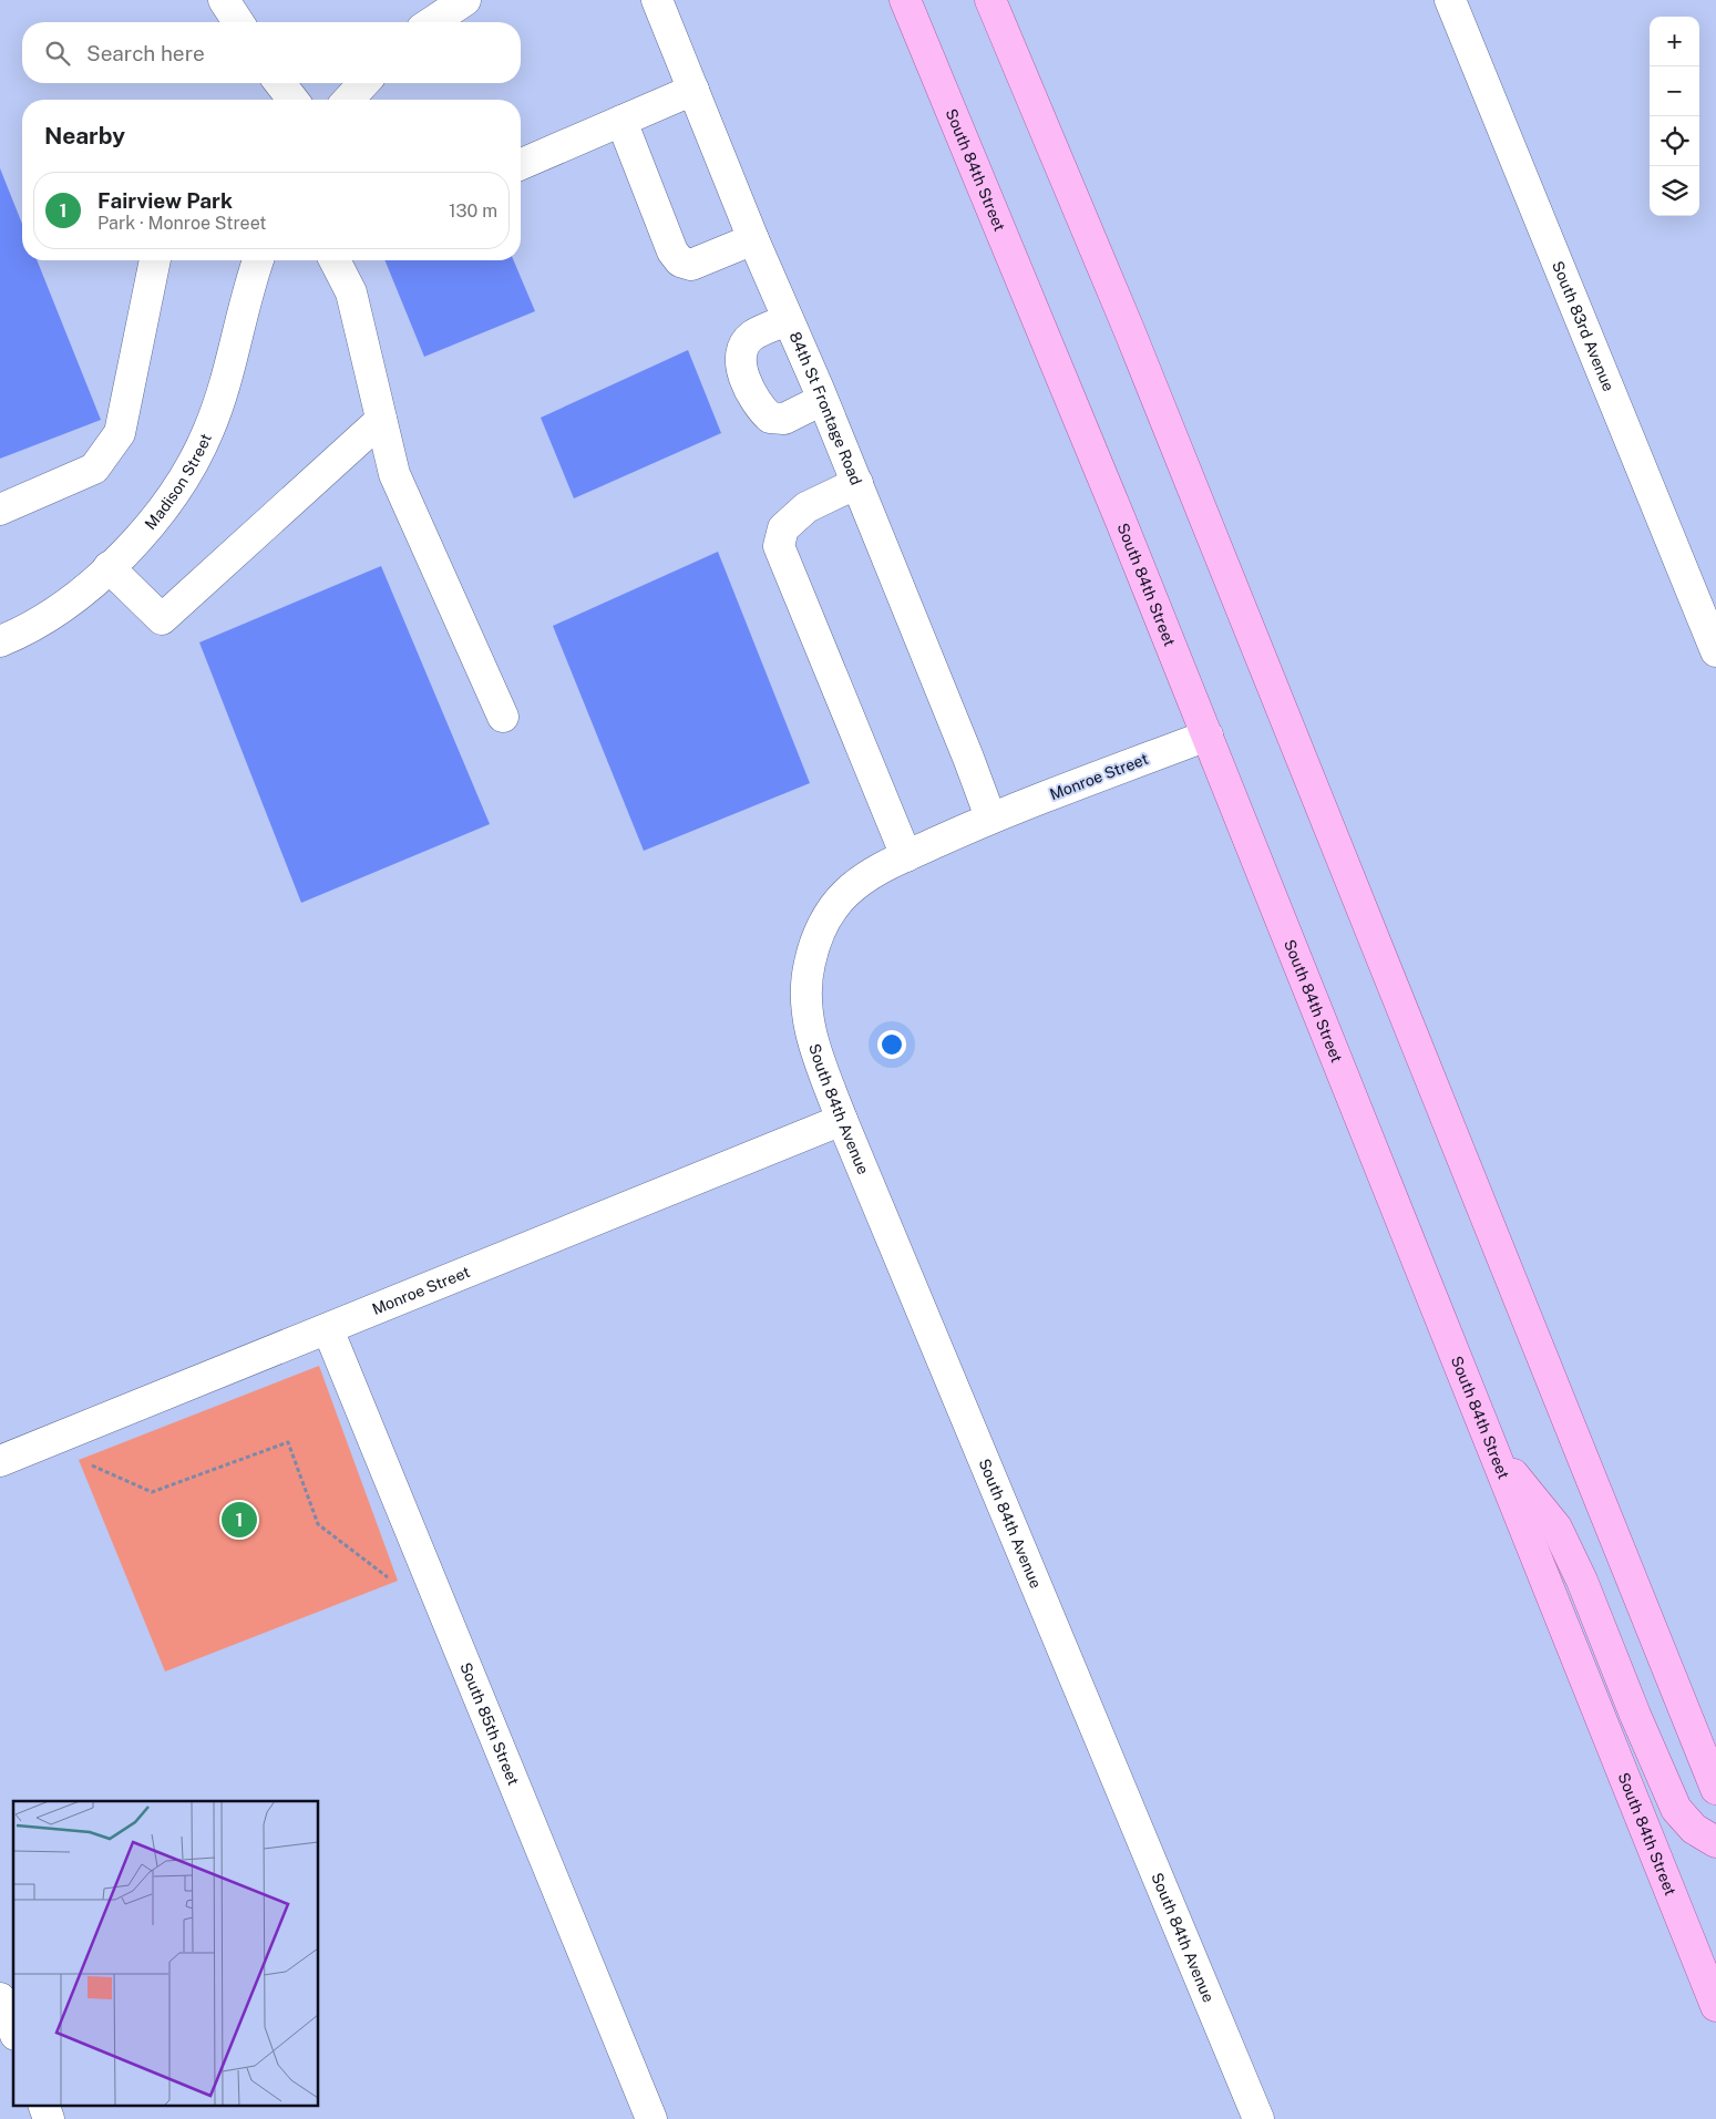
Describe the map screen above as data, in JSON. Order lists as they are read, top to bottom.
{
  "streets": {
    "main road": ["South 84th Street"],
    "street": [
      "South 83rd Avenue",
      "84th St Frontage Road",
      "Madison Street",
      "Monroe Street",
      "South 84th Avenue",
      "South 85th Street"
    ]
  },
  "crossings": [
    ["South 84th Street", "Monroe Street"],
    ["84th St Frontage Road", "Monroe Street"],
    ["Monroe Street", "South 84th Avenue"],
    ["Monroe Street", "South 85th Street"]
  ],
  "page": {
    "map_buttons": ["+", "−"],
    "search": "Search here",
    "heading": "Nearby",
    "list": [
      {
        "mark": "1",
        "name": "Fairview Park",
        "note": "Park · Monroe Street",
        "value": "130 m"
      }
    ],
    "pins": "1"
  }
}
